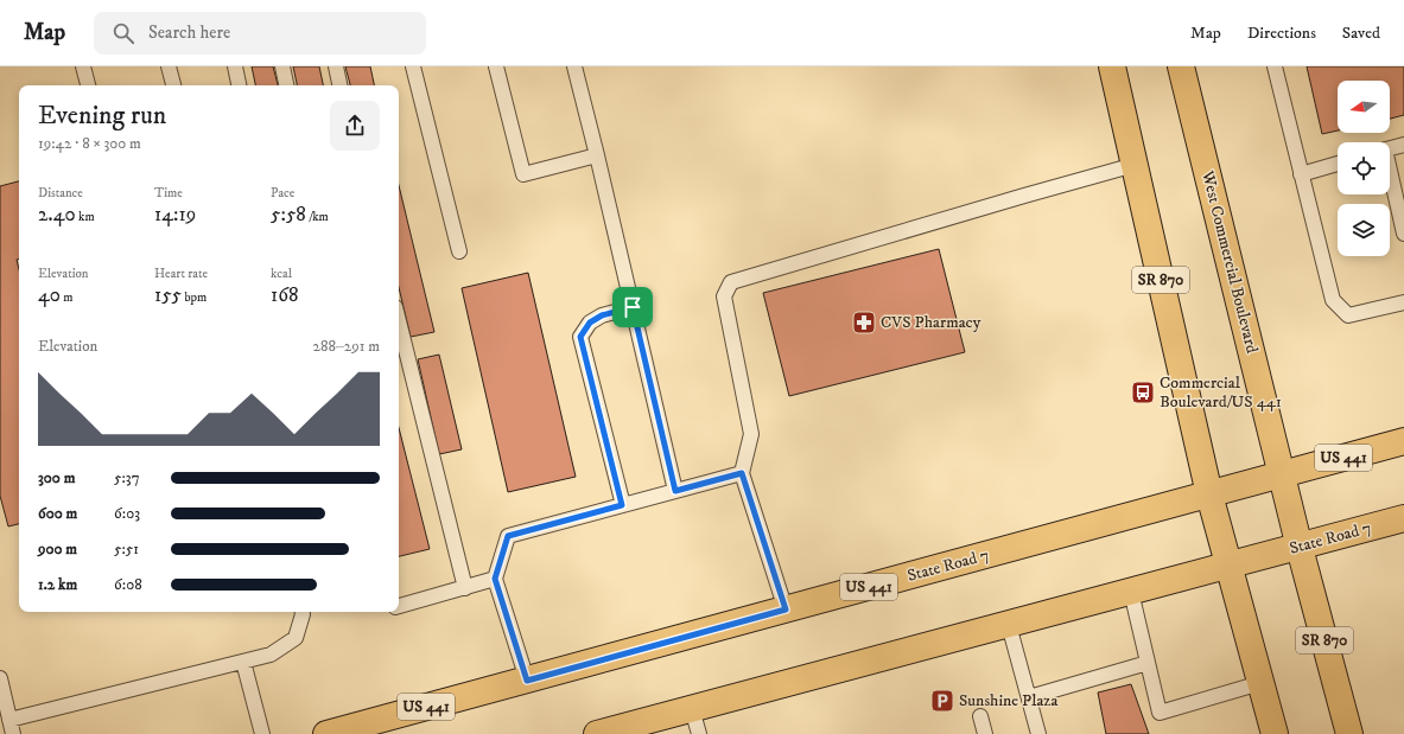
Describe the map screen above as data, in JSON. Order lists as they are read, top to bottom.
{
  "streets": {
    "main road": [
      "West Commercial Boulevard",
      "SR 870",
      "US 441",
      "State Road 7"
    ]
  },
  "crossings": [
    ["West Commercial Boulevard", "State Road 7"],
    ["SR 870", "State Road 7"]
  ],
  "places": {
    "pharmacy": ["CVS Pharmacy"],
    "bus stop": ["Commercial Boulevard/US 441"],
    "parking": ["Sunshine Plaza"]
  },
  "north": "left",
  "page": {
    "header": "Map",
    "search": "Search here",
    "nav": ["Map", "Directions", "Saved"],
    "heading": ["Evening run", "19:42 · 8 × 300 m"],
    "stats": [
      ["Distance", "2.40 km"],
      ["Time", "14:19"],
      ["Pace", "5:58 /km"],
      ["Elevation", "40 m"],
      ["Heart rate", "155 bpm"],
      ["kcal", "168"]
    ],
    "chart": ["Elevation", "288–291 m"],
    "list": [
      {
        "name": "300 m",
        "note": "5:37"
      },
      {
        "name": "600 m",
        "note": "6:03"
      },
      {
        "name": "900 m",
        "note": "5:51"
      },
      {
        "name": "1.2 km",
        "note": "6:08"
      }
    ]
  }
}
